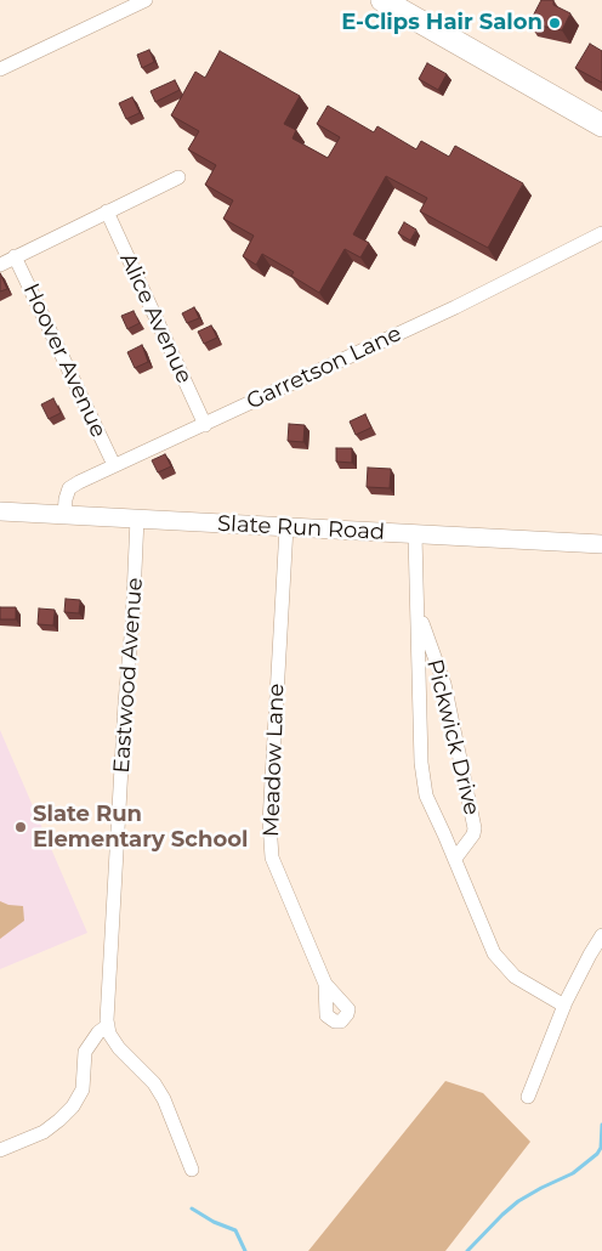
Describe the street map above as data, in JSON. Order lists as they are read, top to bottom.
{
  "streets": {
    "street": [
      "Alice Avenue",
      "Hoover Avenue",
      "Garretson Lane",
      "Slate Run Road",
      "Eastwood Avenue",
      "Pickwick Drive",
      "Meadow Lane"
    ]
  },
  "crossings": [
    ["Alice Avenue", "Garretson Lane"],
    ["Hoover Avenue", "Garretson Lane"],
    ["Garretson Lane", "Slate Run Road"],
    ["Slate Run Road", "Eastwood Avenue"],
    ["Slate Run Road", "Pickwick Drive"],
    ["Slate Run Road", "Meadow Lane"]
  ],
  "places": ["E-Clips Hair Salon", "Slate Run Elementary School"]
}
